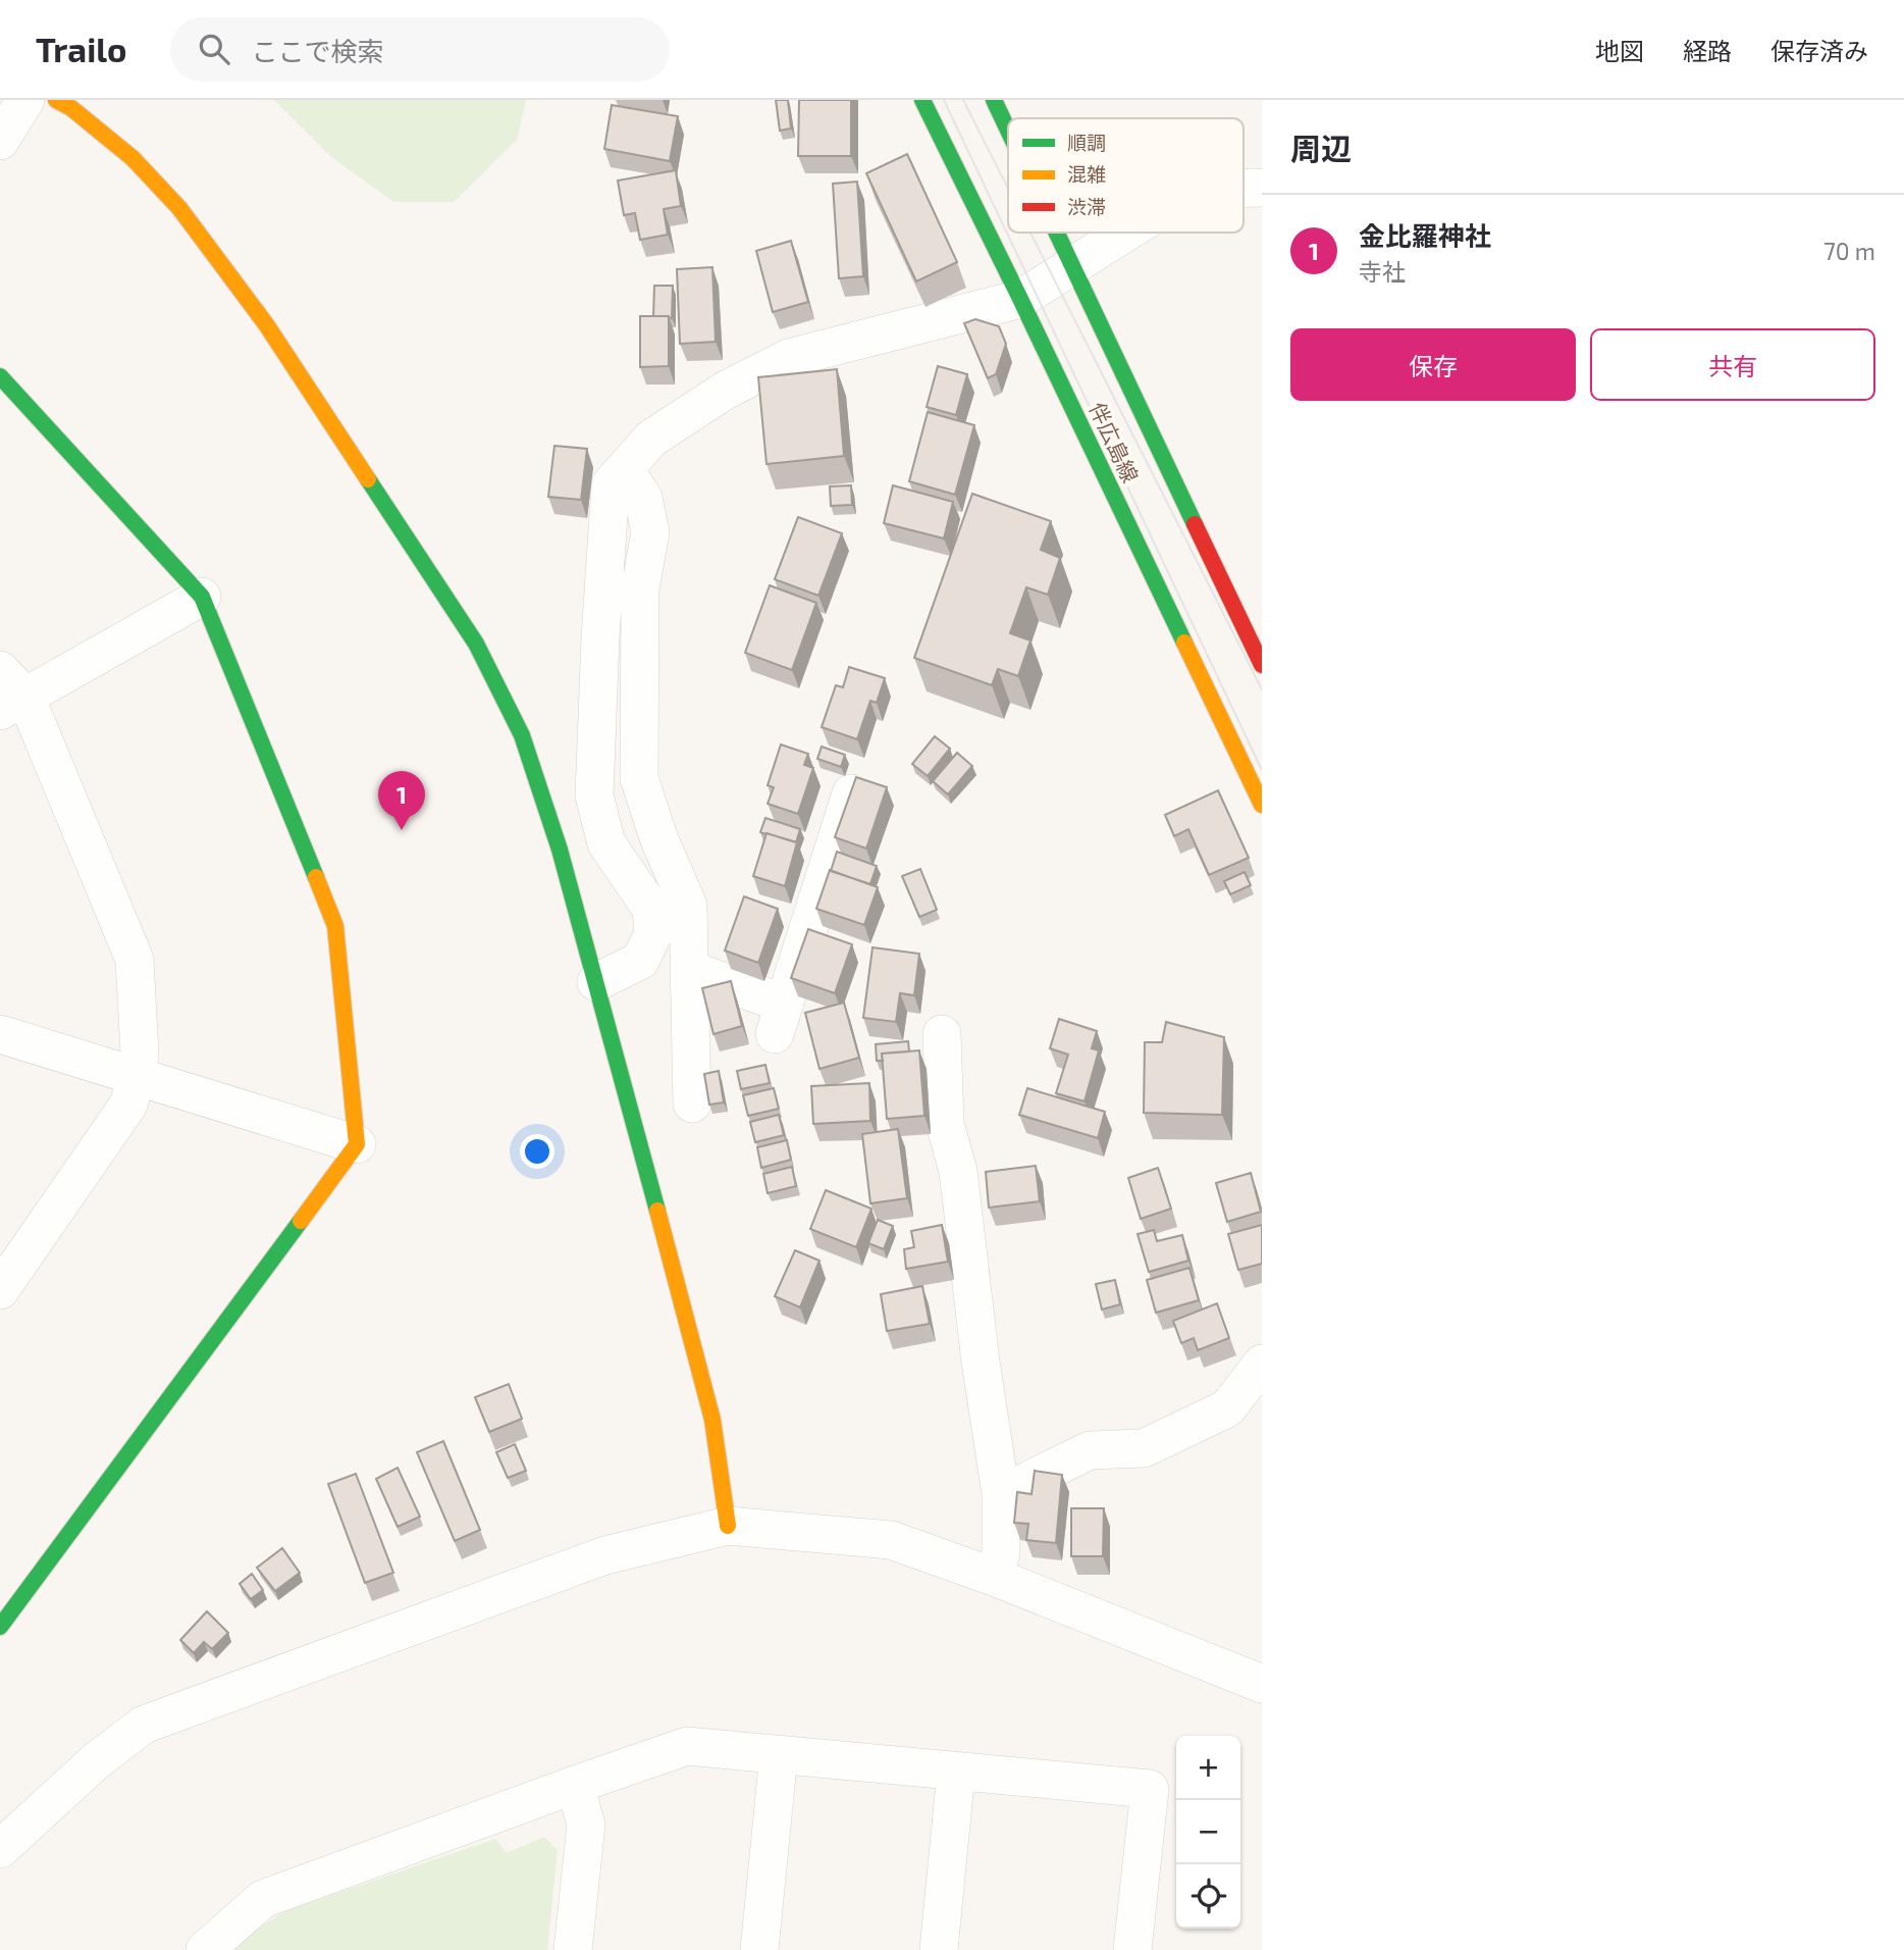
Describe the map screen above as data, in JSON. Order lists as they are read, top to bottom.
{
  "streets": {
    "street": ["伴広島線"]
  },
  "legend": ["順調", "混雑", "渋滞"],
  "page": {
    "header": "Trailo",
    "search": "ここで検索",
    "nav": ["地図", "経路", "保存済み"],
    "heading": "周辺",
    "list": [
      {
        "mark": "1",
        "name": "金比羅神社",
        "note": "寺社",
        "value": "70 m"
      }
    ],
    "buttons": ["保存", "共有"],
    "pins": "1",
    "map_buttons": ["+", "−"]
  }
}
